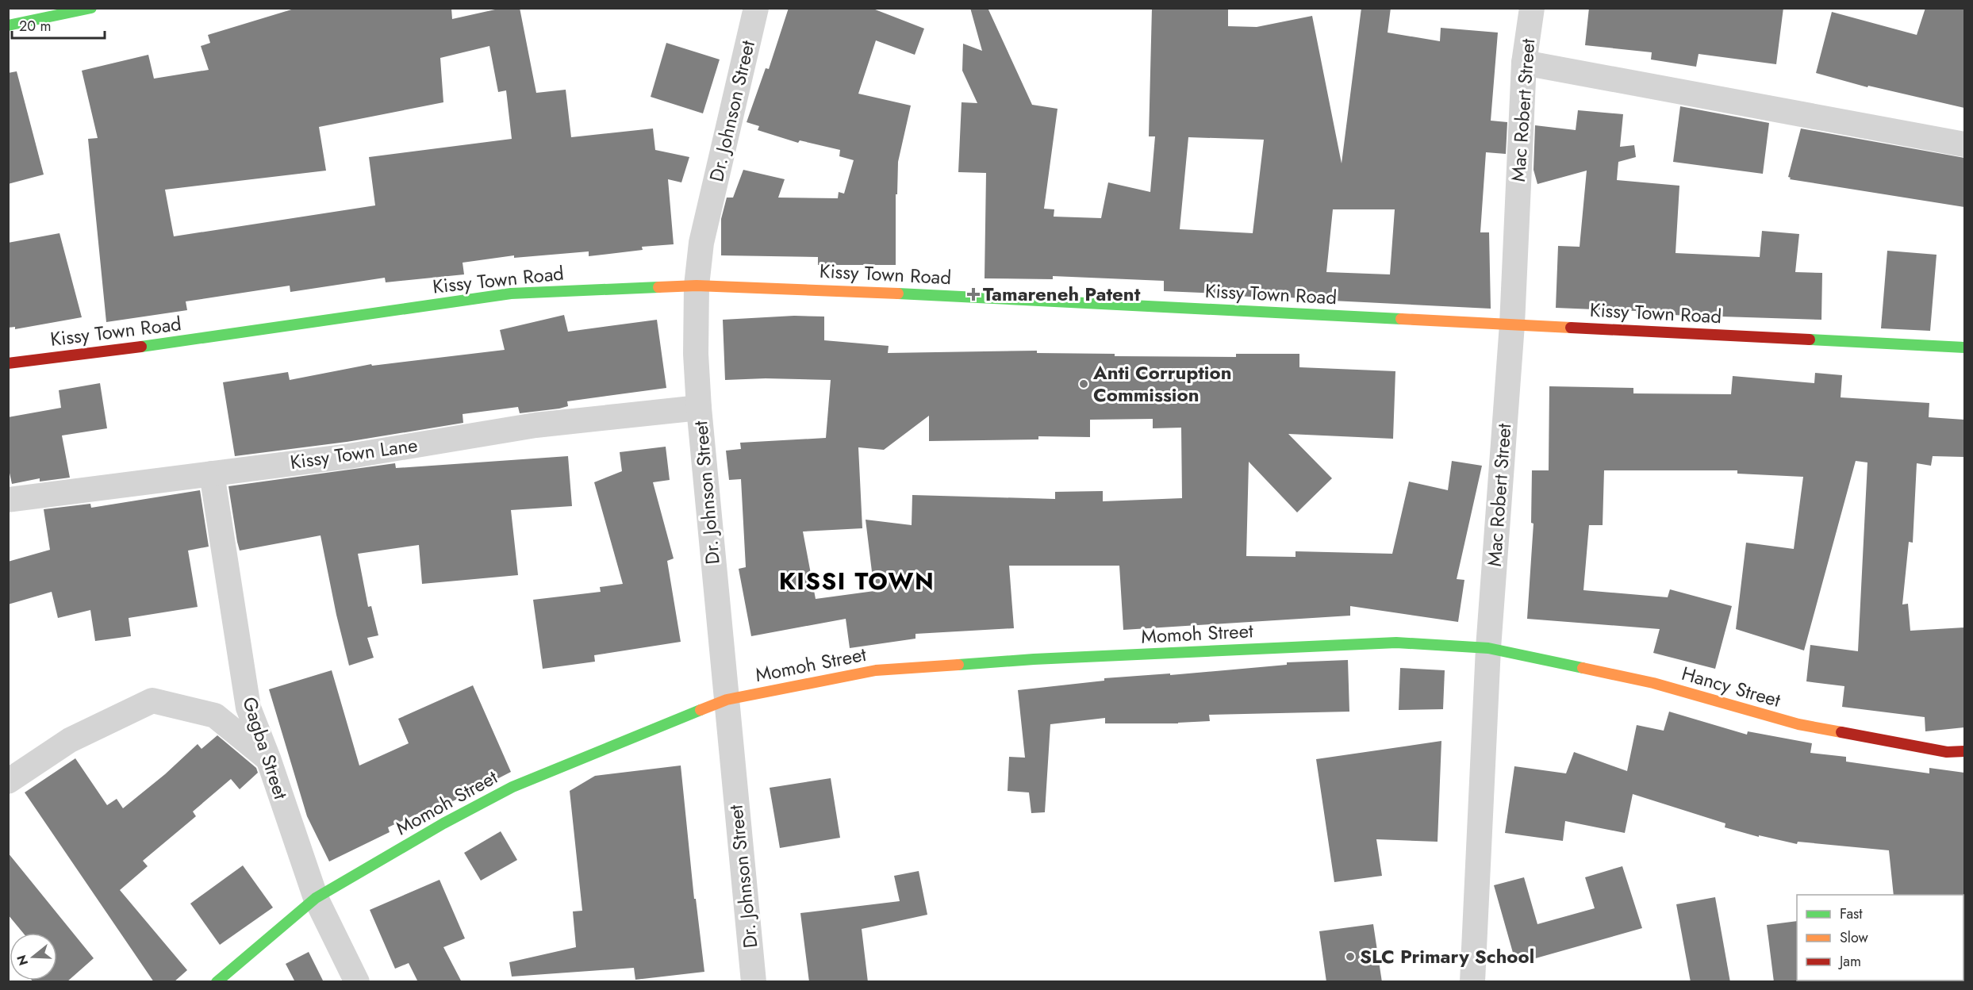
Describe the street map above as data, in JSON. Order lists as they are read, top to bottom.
{
  "streets": {
    "street": [
      "Mac Robert Street",
      "Dr. Johnson Street",
      "Kissy Town Road",
      "Kissy Town Lane",
      "Momoh Street",
      "Hancy Street",
      "Gagba Street"
    ]
  },
  "crossings": [
    ["Mac Robert Street", "Kissy Town Road"],
    ["Mac Robert Street", "Momoh Street"],
    ["Mac Robert Street", "Hancy Street"],
    ["Dr. Johnson Street", "Kissy Town Road"],
    ["Dr. Johnson Street", "Kissy Town Lane"],
    ["Dr. Johnson Street", "Momoh Street"],
    ["Kissy Town Lane", "Gagba Street"],
    ["Momoh Street", "Hancy Street"],
    ["Momoh Street", "Gagba Street"]
  ],
  "districts": ["KISSI TOWN"],
  "places": {
    "health": ["Tamareneh Patent"],
    "other": ["Anti Corruption Commission", "SLC Primary School"]
  },
  "legend": ["Fast", "Slow", "Jam"],
  "scale_bar": "20 m",
  "north": "left"
}
